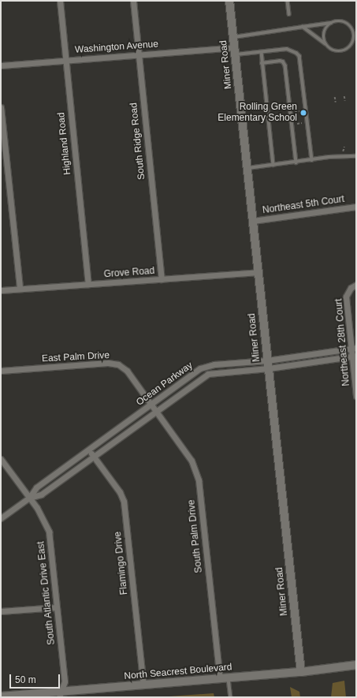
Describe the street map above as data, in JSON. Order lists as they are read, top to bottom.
{
  "streets": {
    "street": [
      "Washington Avenue",
      "Miner Road",
      "South Ridge Road",
      "Highland Road",
      "Northeast 5th Court",
      "Grove Road",
      "Northeast 28th Court",
      "East Palm Drive",
      "Ocean Parkway",
      "South Palm Drive",
      "Flamingo Drive",
      "South Atlantic Drive East",
      "North Seacrest Boulevard"
    ]
  },
  "crossings": [
    ["Washington Avenue", "Miner Road"],
    ["Washington Avenue", "South Ridge Road"],
    ["Washington Avenue", "Highland Road"],
    ["Miner Road", "Northeast 5th Court"],
    ["Miner Road", "Grove Road"],
    ["Miner Road", "Ocean Parkway"],
    ["Miner Road", "North Seacrest Boulevard"],
    ["South Ridge Road", "Grove Road"],
    ["Highland Road", "Grove Road"],
    ["Northeast 28th Court", "Ocean Parkway"],
    ["East Palm Drive", "Ocean Parkway"],
    ["East Palm Drive", "South Palm Drive"],
    ["Ocean Parkway", "South Palm Drive"],
    ["Ocean Parkway", "Flamingo Drive"],
    ["Ocean Parkway", "South Atlantic Drive East"],
    ["South Palm Drive", "North Seacrest Boulevard"],
    ["Flamingo Drive", "North Seacrest Boulevard"],
    ["South Atlantic Drive East", "North Seacrest Boulevard"]
  ],
  "places": ["Rolling Green Elementary School"],
  "scale_bar": "50 m"
}
